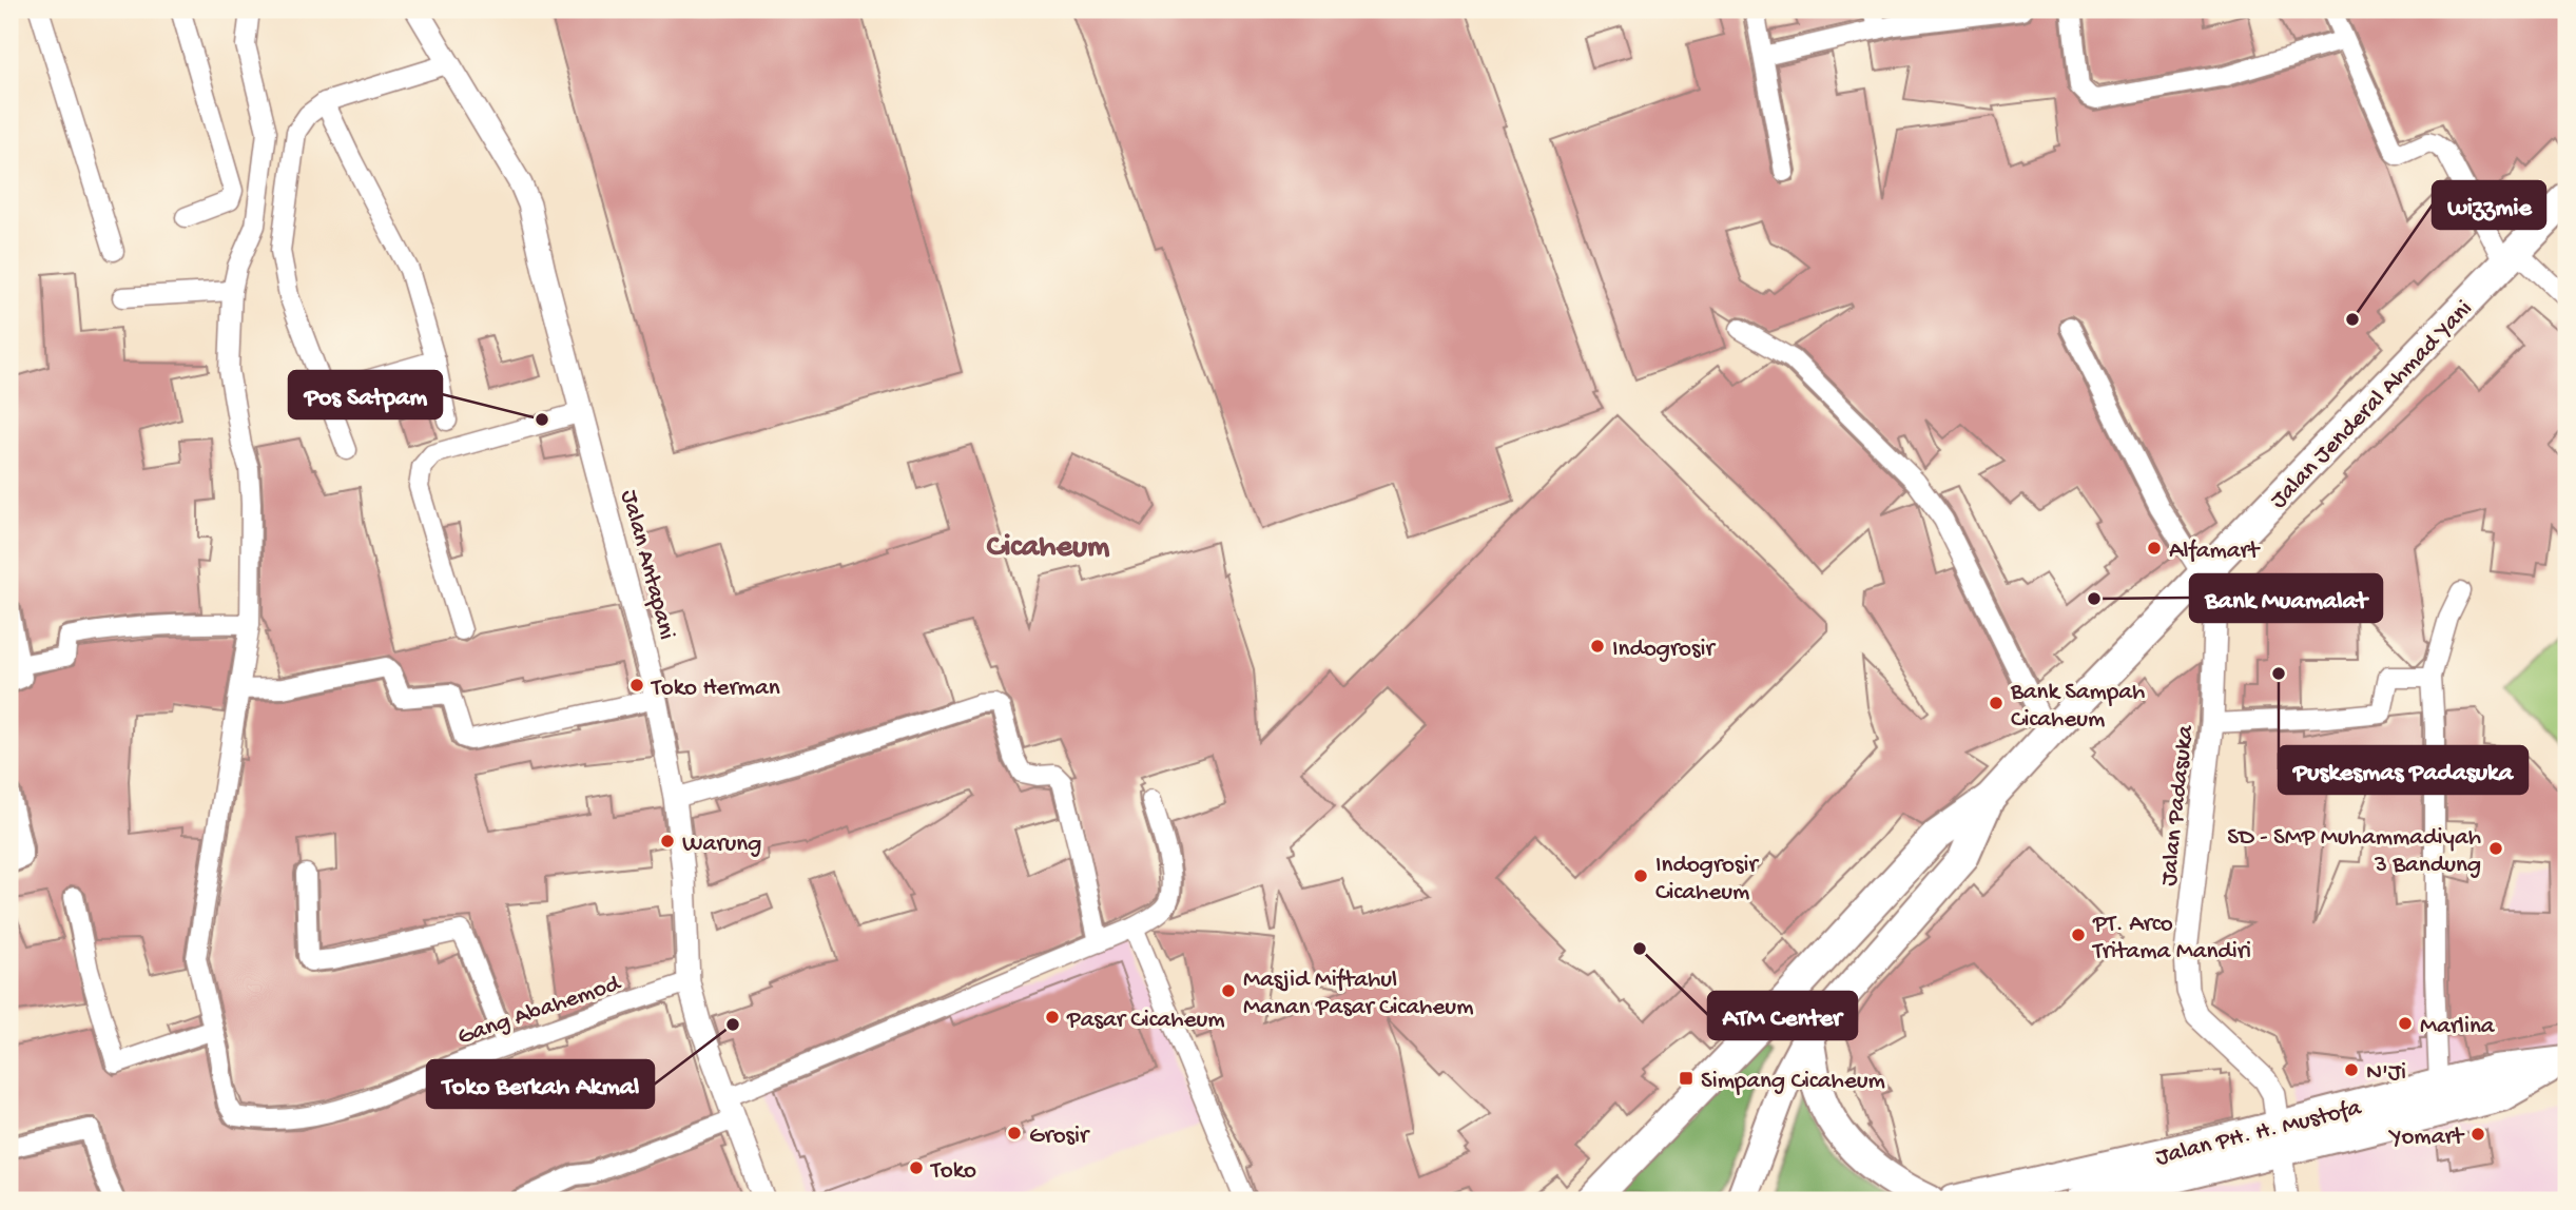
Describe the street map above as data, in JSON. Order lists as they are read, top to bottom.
{
  "streets": {
    "main road": ["Jalan Jenderal Ahmad Yani", "Jalan PH. H. Mustofa"],
    "street": ["Jalan Antapani", "Jalan Padasuka", "Gang Abahemod"]
  },
  "crossings": [
    ["Jalan Jenderal Ahmad Yani", "Jalan Padasuka"],
    ["Jalan Antapani", "Gang Abahemod"],
    ["Jalan Padasuka", "Jalan PH. H. Mustofa"]
  ],
  "districts": ["Cicaheum"],
  "places": {
    "other": [
      "wizzmie",
      "Pos Satpam",
      "Alfamart",
      "Bank Muamalat",
      "Indogrosir",
      "Puskesmas Padasuka",
      "Toko Herman",
      "Bank Sampah Cicaheum",
      "Warung",
      "SD - SMP Muhammadiyah 3 Bandung",
      "Indogrosir Cicaheum",
      "PT. Arco Tritama Mandiri",
      "ATM Center",
      "Masjid Miftahul Manan Pasar Cicaheum",
      "Pasar Cicaheum",
      "Marlina",
      "Toko Berkah Akmal",
      "N'Ji",
      "Grosir",
      "Yomart",
      "Toko"
    ],
    "transit": ["Simpang Cicaheum"]
  }
}
